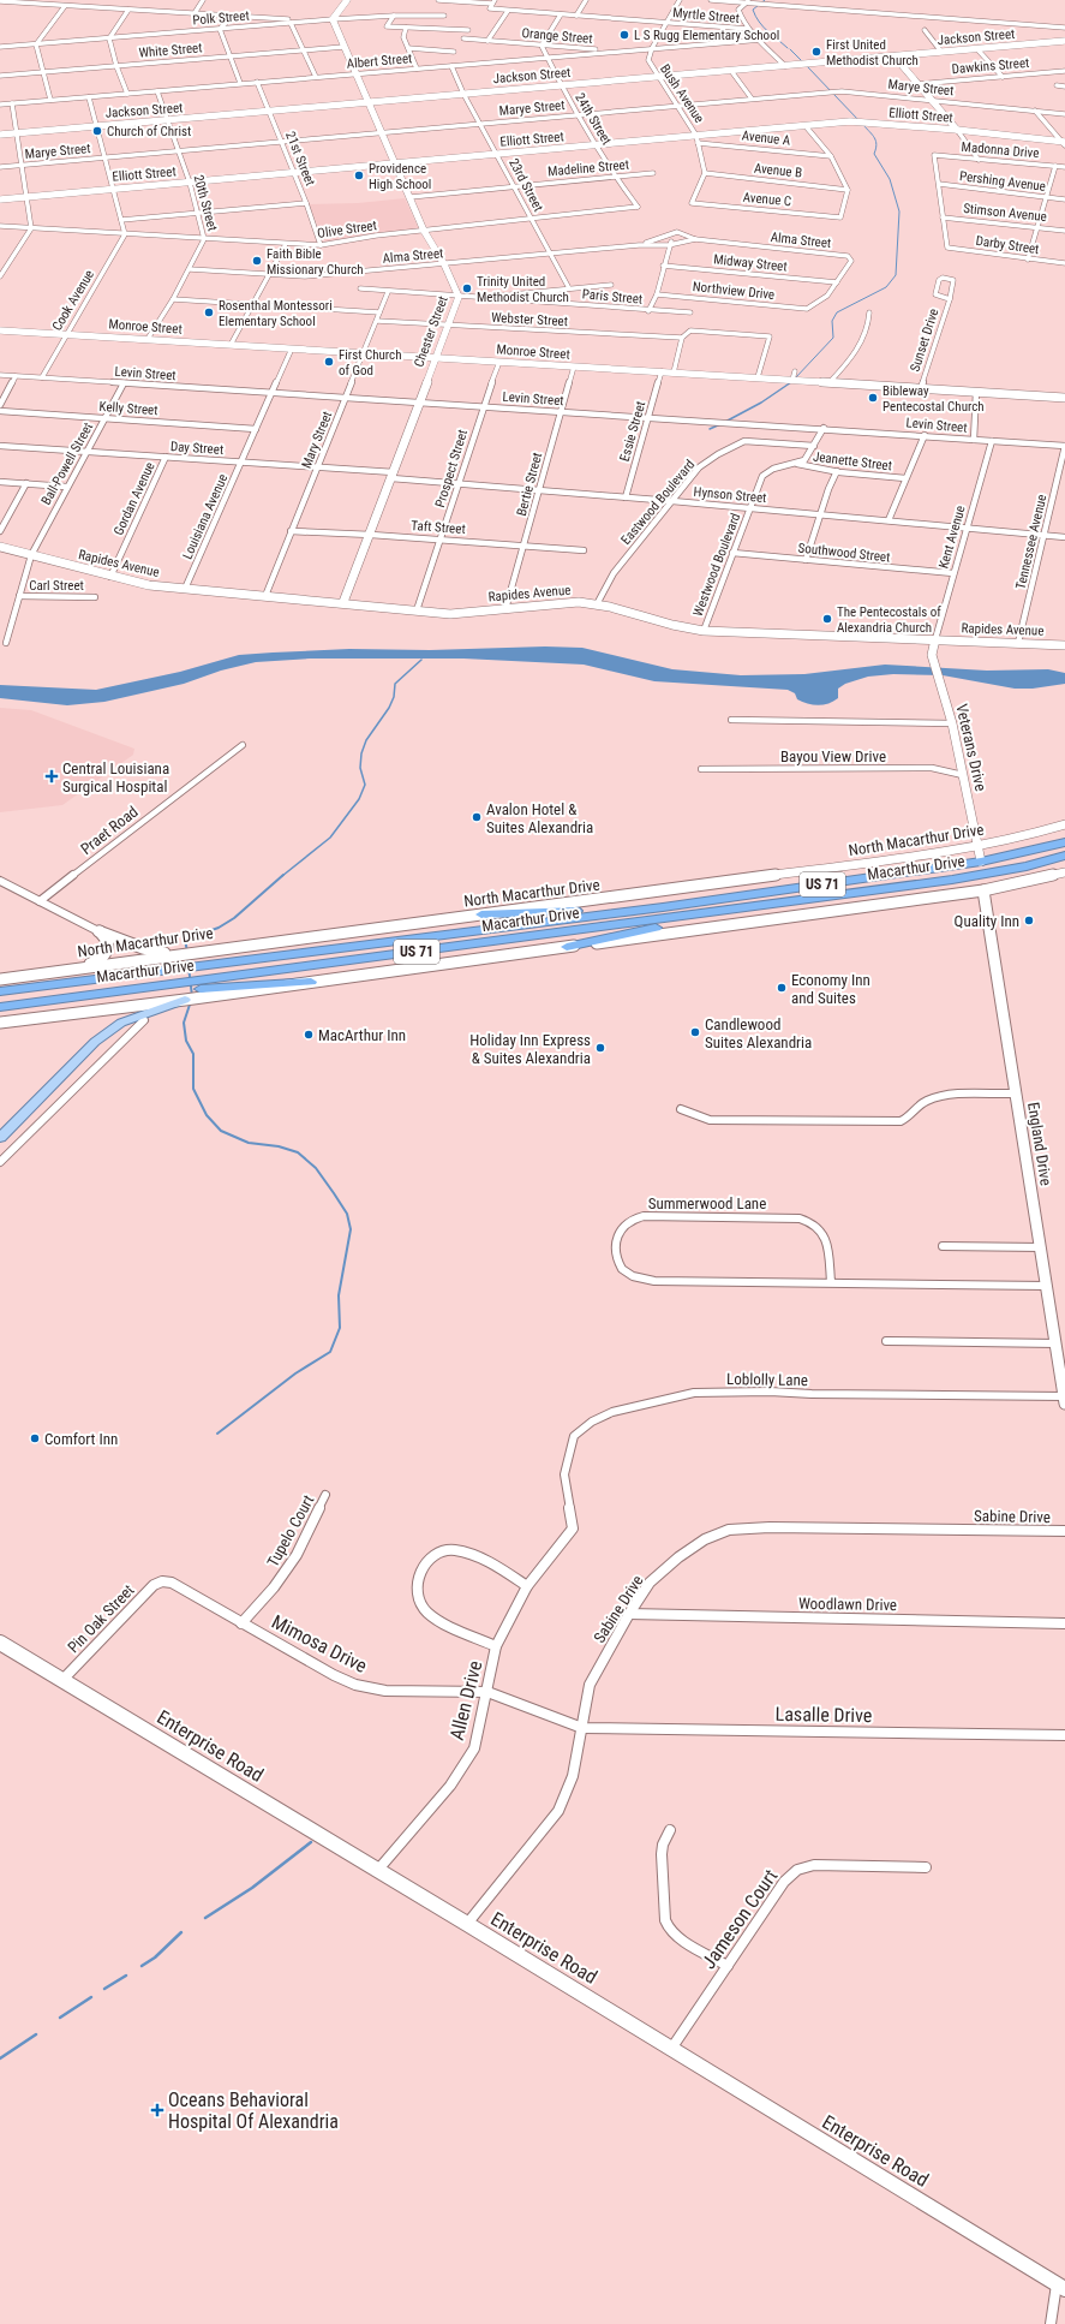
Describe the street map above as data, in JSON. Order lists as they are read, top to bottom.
{
  "streets": {
    "highway": ["Macarthur Drive", "US 71"],
    "street": [
      "Myrtle Street",
      "Polk Street",
      "Orange Street",
      "Jackson Street",
      "White Street",
      "Albert Street",
      "Dawkins Street",
      "Marye Street",
      "Bush Avenue",
      "Elliott Street",
      "24th Street",
      "Avenue A",
      "Madonna Drive",
      "21st Street",
      "Madeline Street",
      "Avenue B",
      "Pershing Avenue",
      "23rd Street",
      "Avenue C",
      "20th Street",
      "Stimson Avenue",
      "Olive Street",
      "Alma Street",
      "Darby Street",
      "Midway Street",
      "Northview Drive",
      "Paris Street",
      "Cook Avenue",
      "Webster Street",
      "Monroe Street",
      "Chester Street",
      "Sunset Drive",
      "Levin Street",
      "Kelly Street",
      "Essie Street",
      "Mary Street",
      "Day Street",
      "Jeanette Street",
      "Ball-Powell Street",
      "Prospect Street",
      "Bertie Street",
      "Hynson Street",
      "Gordan Avenue",
      "Eastwood Boulevard",
      "Louisiana Avenue",
      "Taft Street",
      "Kent Avenue",
      "Tennessee Avenue",
      "Southwood Street",
      "Rapides Avenue",
      "Westwood Boulevard",
      "Carl Street",
      "Veterans Drive",
      "Bayou View Drive",
      "Praet Road",
      "North Macarthur Drive",
      "England Drive",
      "Summerwood Lane",
      "Loblolly Lane",
      "Sabine Drive",
      "Tupelo Court",
      "Woodlawn Drive",
      "Pin Oak Street",
      "Mimosa Drive",
      "Allen Drive",
      "Lasalle Drive",
      "Enterprise Road",
      "Jameson Court"
    ]
  },
  "crossings": [
    ["Myrtle Street", "Bush Avenue"],
    ["Polk Street", "Chester Street"],
    ["Orange Street", "Albert Street"],
    ["Orange Street", "Bush Avenue"],
    ["Orange Street", "24th Street"],
    ["Jackson Street", "Bush Avenue"],
    ["Jackson Street", "24th Street"],
    ["Jackson Street", "21st Street"],
    ["Jackson Street", "23rd Street"],
    ["Jackson Street", "20th Street"],
    ["Jackson Street", "Chester Street"],
    ["White Street", "Chester Street"],
    ["Albert Street", "Bush Avenue"],
    ["Albert Street", "24th Street"],
    ["Albert Street", "21st Street"],
    ["Albert Street", "23rd Street"],
    ["Albert Street", "20th Street"],
    ["Albert Street", "Chester Street"],
    ["Marye Street", "Bush Avenue"],
    ["Marye Street", "24th Street"],
    ["Marye Street", "21st Street"],
    ["Marye Street", "23rd Street"],
    ["Marye Street", "20th Street"],
    ["Marye Street", "Chester Street"],
    ["Bush Avenue", "Elliott Street"],
    ["Bush Avenue", "Avenue A"],
    ["Bush Avenue", "Avenue B"],
    ["Bush Avenue", "Avenue C"],
    ["Elliott Street", "24th Street"],
    ["Elliott Street", "Avenue A"],
    ["Elliott Street", "21st Street"],
    ["Elliott Street", "23rd Street"],
    ["Elliott Street", "20th Street"],
    ["Elliott Street", "Chester Street"],
    ["24th Street", "Madeline Street"],
    ["24th Street", "Olive Street"],
    ["Madonna Drive", "Pershing Avenue"],
    ["21st Street", "Olive Street"],
    ["Madeline Street", "23rd Street"],
    ["Madeline Street", "Chester Street"],
    ["Avenue B", "Avenue C"],
    ["23rd Street", "Olive Street"],
    ["23rd Street", "Alma Street"],
    ["20th Street", "Olive Street"],
    ["20th Street", "Alma Street"],
    ["20th Street", "Monroe Street"],
    ["Stimson Avenue", "Darby Street"],
    ["Olive Street", "Cook Avenue"],
    ["Olive Street", "Chester Street"],
    ["Alma Street", "Midway Street"],
    ["Alma Street", "Northview Drive"],
    ["Alma Street", "Chester Street"],
    ["Midway Street", "Northview Drive"],
    ["Paris Street", "Chester Street"],
    ["Paris Street", "Mary Street"],
    ["Cook Avenue", "Monroe Street"],
    ["Cook Avenue", "Levin Street"],
    ["Webster Street", "Chester Street"],
    ["Webster Street", "Mary Street"],
    ["Monroe Street", "Chester Street"],
    ["Monroe Street", "Sunset Drive"],
    ["Monroe Street", "Essie Street"],
    ["Monroe Street", "Mary Street"],
    ["Monroe Street", "Prospect Street"],
    ["Monroe Street", "Bertie Street"],
    ["Monroe Street", "Louisiana Avenue"],
    ["Chester Street", "Levin Street"],
    ["Chester Street", "Day Street"],
    ["Chester Street", "Hynson Street"],
    ["Chester Street", "Taft Street"],
    ["Chester Street", "Rapides Avenue"],
    ["Levin Street", "Essie Street"],
    ["Levin Street", "Mary Street"],
    ["Levin Street", "Ball-Powell Street"],
    ["Levin Street", "Prospect Street"],
    ["Levin Street", "Bertie Street"],
    ["Levin Street", "Louisiana Avenue"],
    ["Levin Street", "Kent Avenue"],
    ["Levin Street", "Tennessee Avenue"],
    ["Kelly Street", "Ball-Powell Street"],
    ["Kelly Street", "Louisiana Avenue"],
    ["Essie Street", "Hynson Street"],
    ["Mary Street", "Day Street"],
    ["Mary Street", "Taft Street"],
    ["Mary Street", "Rapides Avenue"],
    ["Day Street", "Ball-Powell Street"],
    ["Day Street", "Hynson Street"],
    ["Day Street", "Gordan Avenue"],
    ["Day Street", "Louisiana Avenue"],
    ["Jeanette Street", "Westwood Boulevard"],
    ["Ball-Powell Street", "Rapides Avenue"],
    ["Ball-Powell Street", "Carl Street"],
    ["Prospect Street", "Hynson Street"],
    ["Prospect Street", "Taft Street"],
    ["Prospect Street", "Rapides Avenue"],
    ["Bertie Street", "Hynson Street"],
    ["Bertie Street", "Taft Street"],
    ["Bertie Street", "Rapides Avenue"],
    ["Hynson Street", "Eastwood Boulevard"],
    ["Hynson Street", "Kent Avenue"],
    ["Hynson Street", "Tennessee Avenue"],
    ["Hynson Street", "Westwood Boulevard"],
    ["Gordan Avenue", "Rapides Avenue"],
    ["Eastwood Boulevard", "Rapides Avenue"],
    ["Louisiana Avenue", "Rapides Avenue"],
    ["Kent Avenue", "Southwood Street"],
    ["Kent Avenue", "Rapides Avenue"],
    ["Tennessee Avenue", "Rapides Avenue"],
    ["Southwood Street", "Westwood Boulevard"],
    ["Rapides Avenue", "Westwood Boulevard"],
    ["Veterans Drive", "Bayou View Drive"],
    ["Veterans Drive", "North Macarthur Drive"],
    ["Veterans Drive", "Macarthur Drive"],
    ["Praet Road", "North Macarthur Drive"],
    ["England Drive", "Summerwood Lane"],
    ["England Drive", "Loblolly Lane"],
    ["Loblolly Lane", "Allen Drive"],
    ["Sabine Drive", "Woodlawn Drive"],
    ["Sabine Drive", "Mimosa Drive"],
    ["Sabine Drive", "Lasalle Drive"],
    ["Sabine Drive", "Enterprise Road"],
    ["Tupelo Court", "Mimosa Drive"],
    ["Pin Oak Street", "Mimosa Drive"],
    ["Pin Oak Street", "Enterprise Road"],
    ["Mimosa Drive", "Allen Drive"],
    ["Mimosa Drive", "Lasalle Drive"],
    ["Allen Drive", "Enterprise Road"],
    ["Enterprise Road", "Jameson Court"]
  ],
  "places": {
    "other": [
      "L S Rugg Elementary School",
      "First United Methodist Church",
      "Church of Christ",
      "Providence High School",
      "Faith Bible Missionary Church",
      "Trinity United Methodist Church",
      "Rosenthal Montessori Elementary School",
      "First Church of God",
      "Bibleway Pentecostal Church",
      "The Pentecostals of Alexandria Church",
      "Avalon Hotel & Suites Alexandria",
      "Quality Inn",
      "Economy Inn and Suites",
      "Candlewood Suites Alexandria",
      "MacArthur Inn",
      "Holiday Inn Express & Suites Alexandria",
      "Comfort Inn"
    ],
    "health": ["Central Louisiana Surgical Hospital", "Oceans Behavioral Hospital Of Alexandria"]
  }
}
